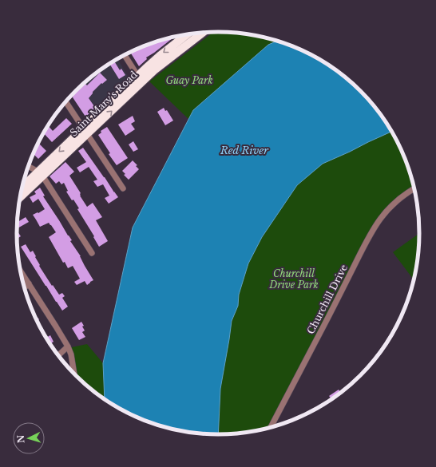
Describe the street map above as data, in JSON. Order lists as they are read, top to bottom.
{
  "streets": {
    "highway": ["Saint Mary's Road"],
    "street": ["Churchill Drive"]
  },
  "water": ["Red River"],
  "parks": ["Guay Park", "Churchill Drive Park"],
  "north": "left"
}
